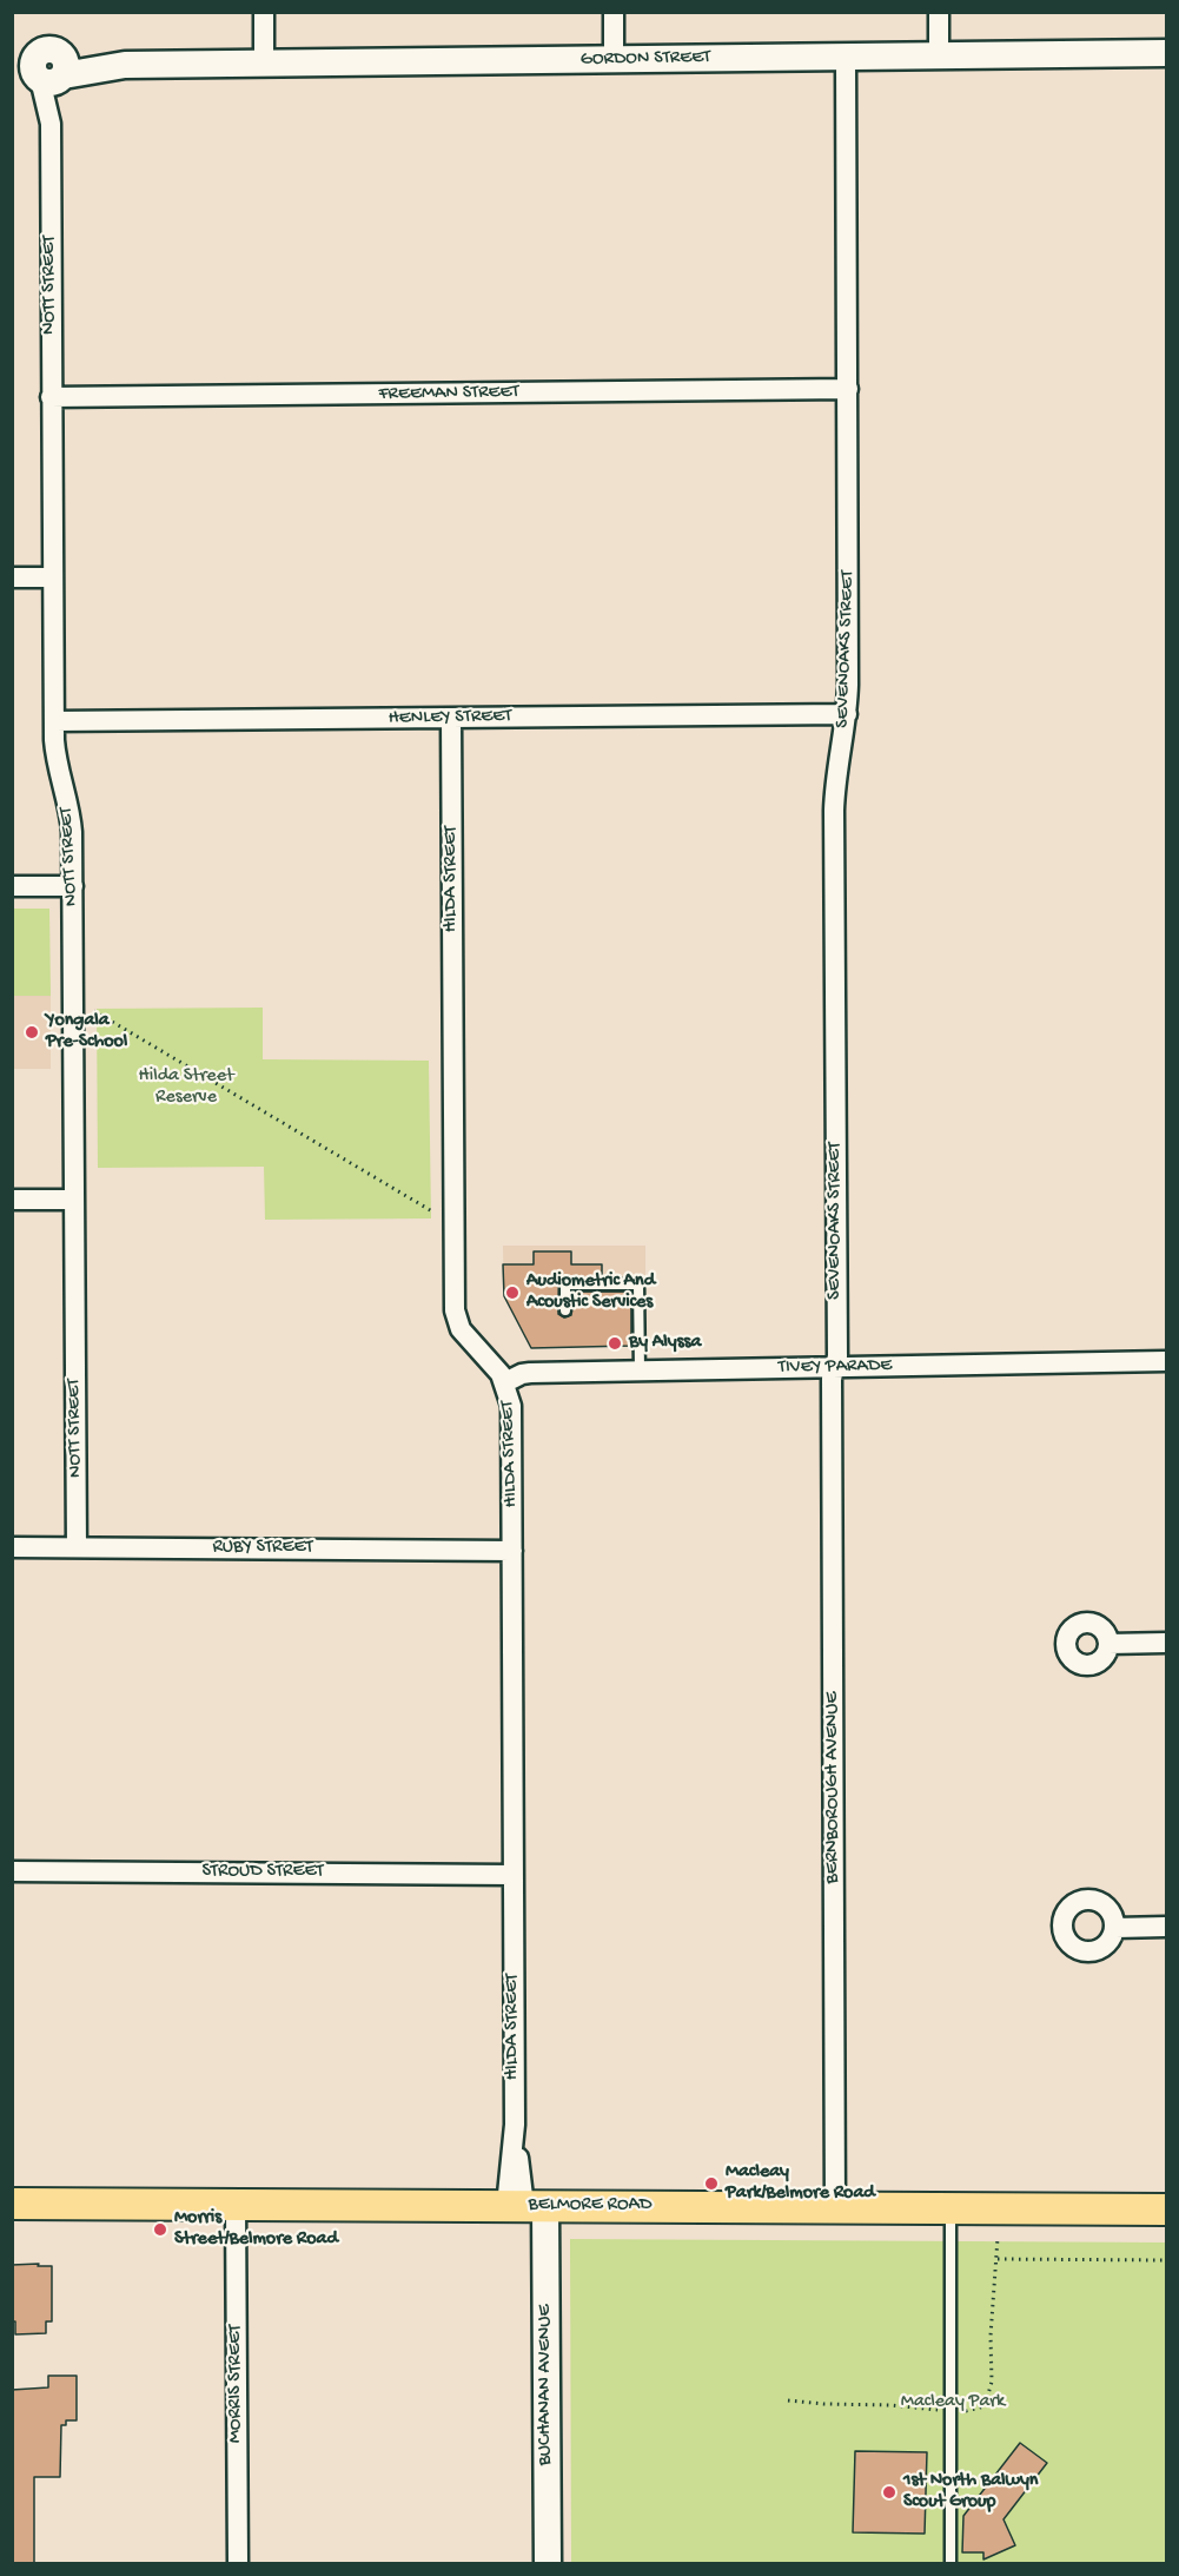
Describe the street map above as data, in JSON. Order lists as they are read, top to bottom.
{
  "streets": {
    "main road": ["BELMORE ROAD"],
    "street": [
      "GORDON STREET",
      "NOTT STREET",
      "FREEMAN STREET",
      "SEVENOAKS STREET",
      "HENLEY STREET",
      "HILDA STREET",
      "TIVEY PARADE",
      "RUBY STREET",
      "BERNBOROUGH AVENUE",
      "STROUD STREET",
      "MORRIS STREET",
      "BUCHANAN AVENUE"
    ]
  },
  "crossings": [
    ["GORDON STREET", "NOTT STREET"],
    ["GORDON STREET", "SEVENOAKS STREET"],
    ["NOTT STREET", "FREEMAN STREET"],
    ["NOTT STREET", "HENLEY STREET"],
    ["NOTT STREET", "RUBY STREET"],
    ["FREEMAN STREET", "SEVENOAKS STREET"],
    ["SEVENOAKS STREET", "HENLEY STREET"],
    ["SEVENOAKS STREET", "TIVEY PARADE"],
    ["SEVENOAKS STREET", "BERNBOROUGH AVENUE"],
    ["HENLEY STREET", "HILDA STREET"],
    ["HILDA STREET", "TIVEY PARADE"],
    ["HILDA STREET", "RUBY STREET"],
    ["HILDA STREET", "STROUD STREET"],
    ["HILDA STREET", "BELMORE ROAD"],
    ["HILDA STREET", "BUCHANAN AVENUE"],
    ["TIVEY PARADE", "BERNBOROUGH AVENUE"],
    ["BERNBOROUGH AVENUE", "BELMORE ROAD"],
    ["BELMORE ROAD", "MORRIS STREET"],
    ["BELMORE ROAD", "BUCHANAN AVENUE"]
  ],
  "parks": ["Hilda Street Reserve", "Macleay Park"],
  "places": [
    "Yongala Pre-School",
    "Audiometric And Acoustic Services",
    "By Alyssa",
    "Macleay Park/Belmore Road",
    "Morris Street/Belmore Road",
    "1st North Balwyn Scout Group"
  ]
}
